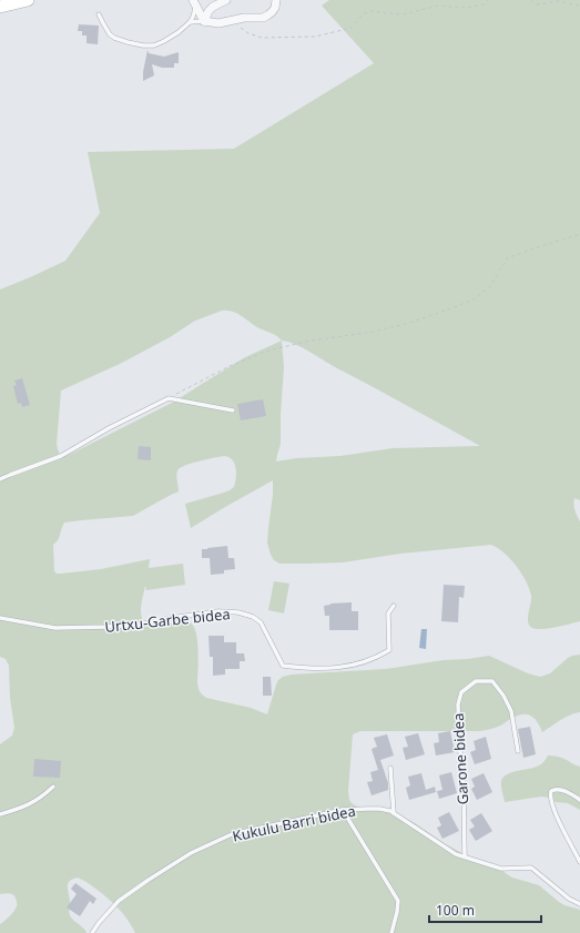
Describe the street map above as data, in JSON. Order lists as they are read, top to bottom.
{
  "streets": {
    "lane": ["Urtxu-Garbe bidea", "Garone bidea", "Kukulu Barri bidea"]
  },
  "crossings": [
    ["Garone bidea", "Kukulu Barri bidea"]
  ],
  "scale_bar": "100 m"
}
